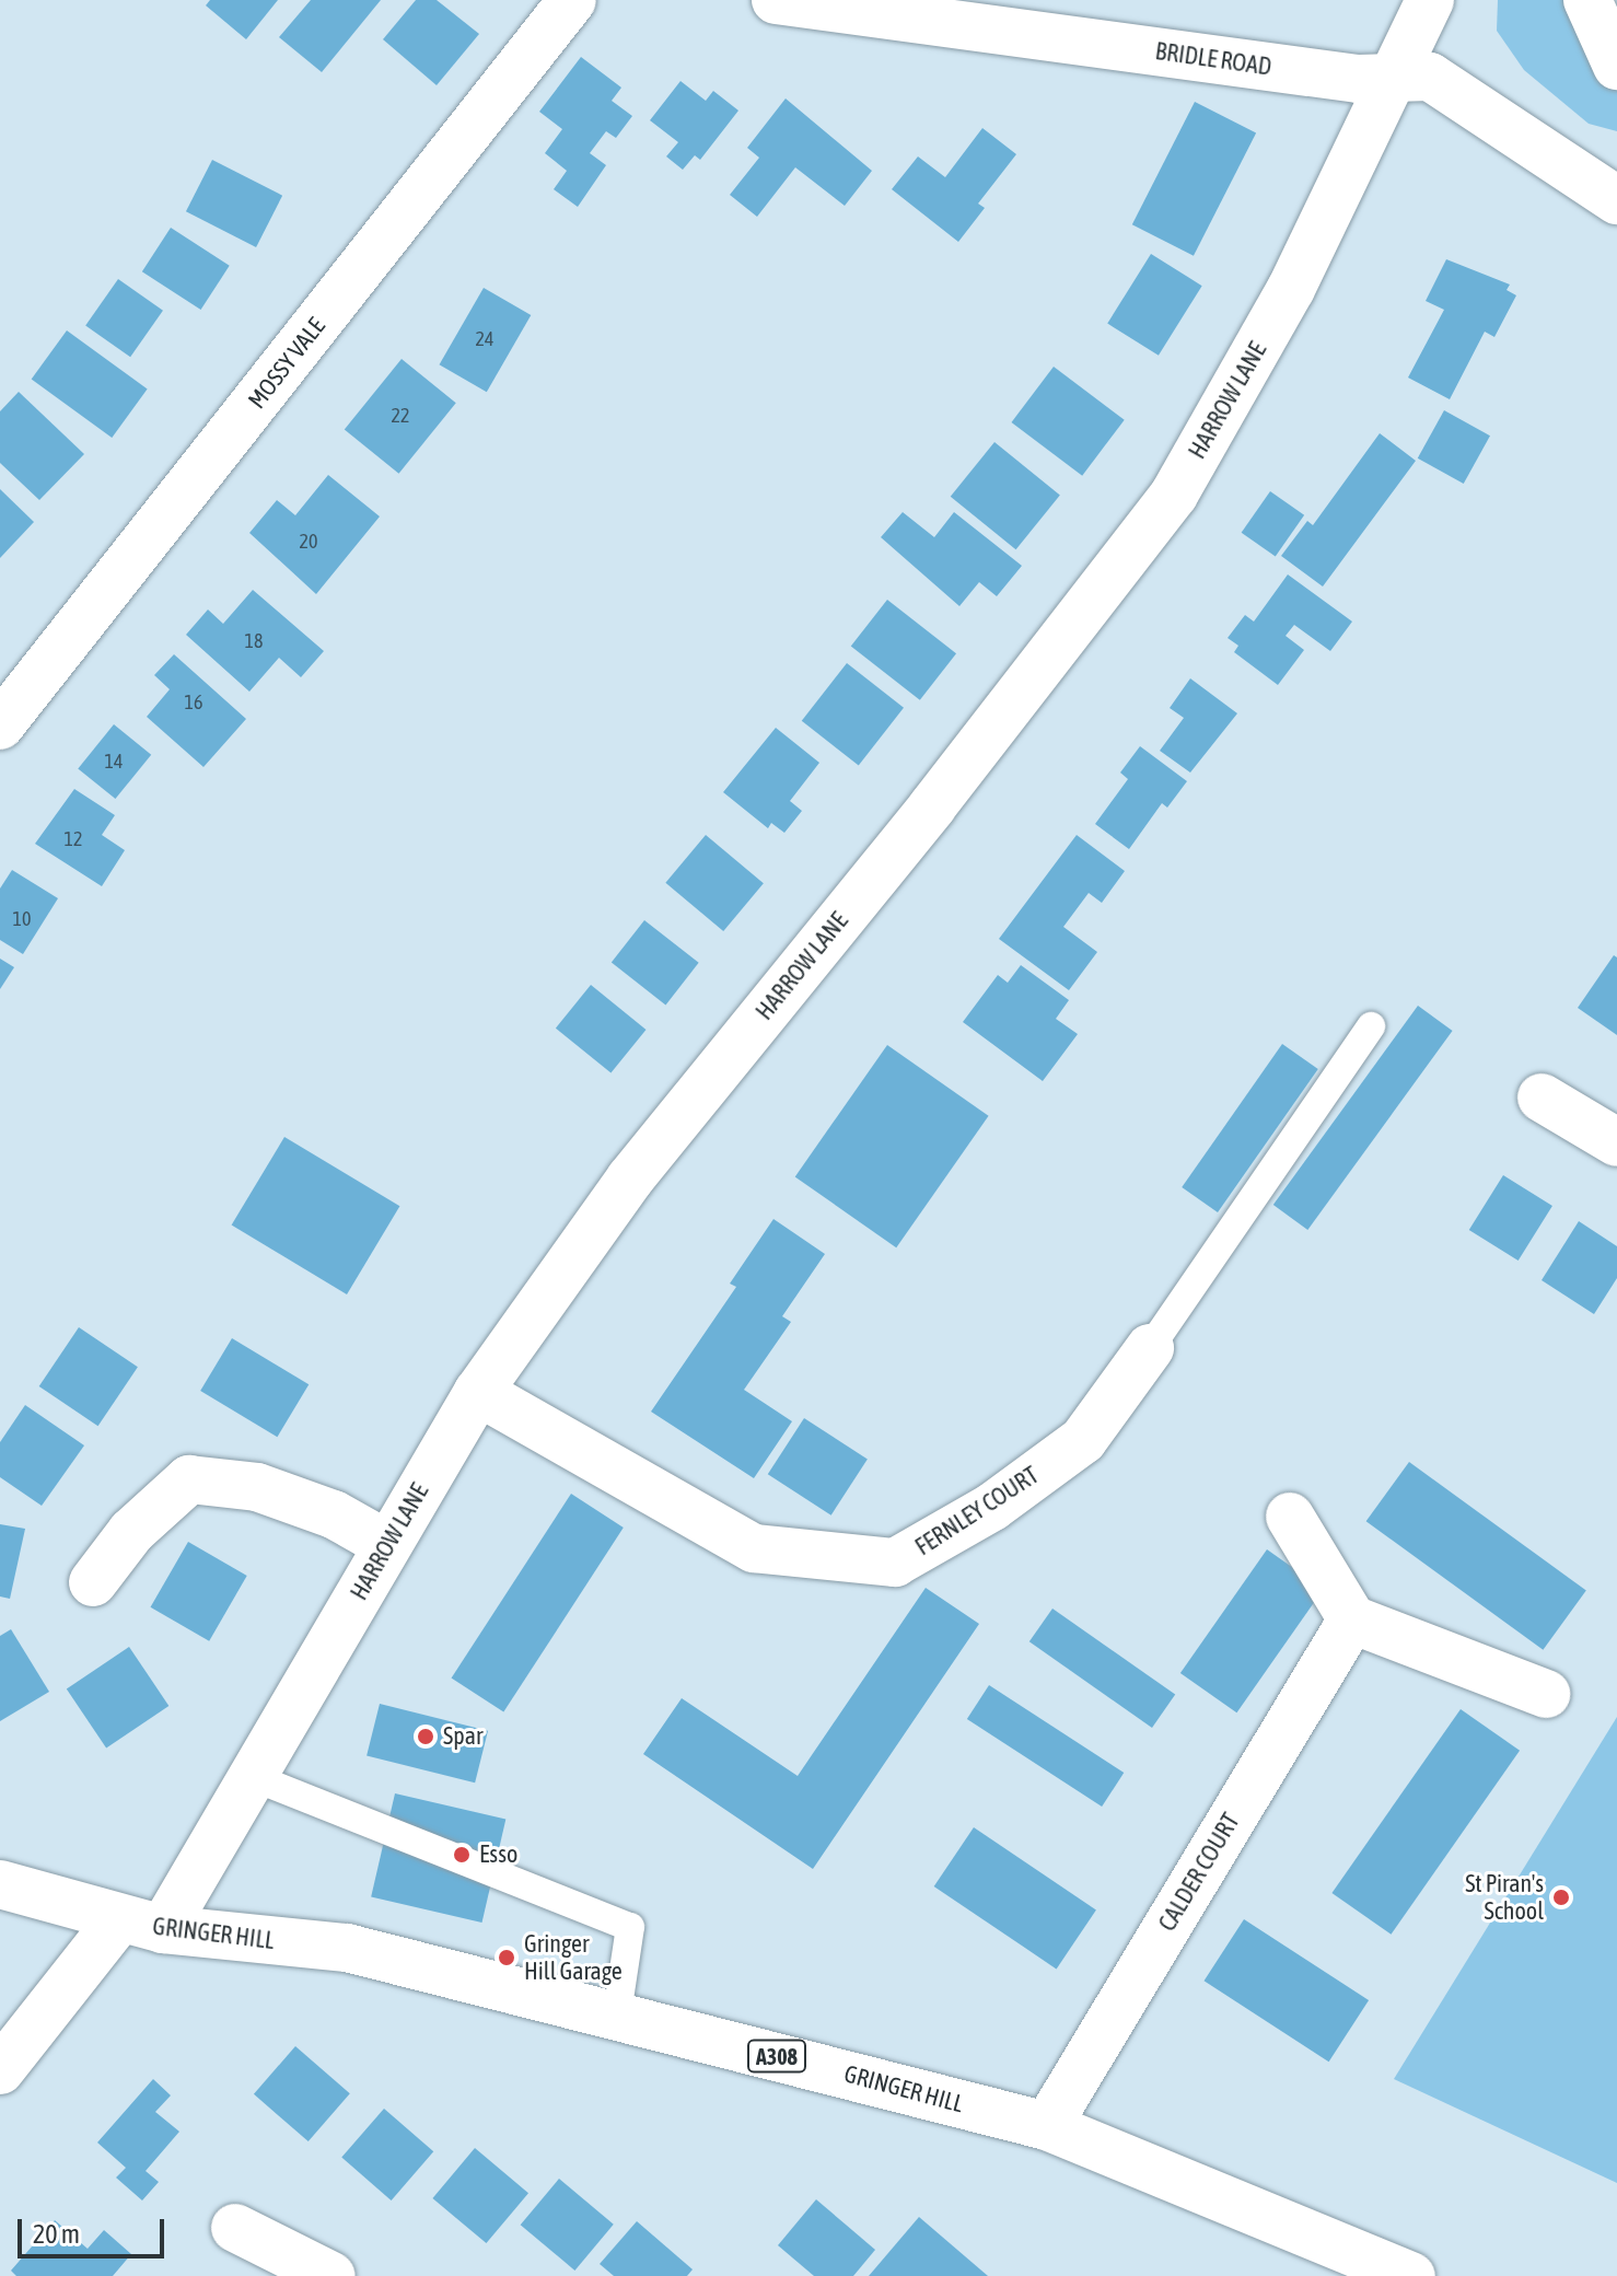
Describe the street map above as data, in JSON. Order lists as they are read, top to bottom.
{
  "streets": {
    "street": [
      "BRIDLE ROAD",
      "MOSSY VALE",
      "HARROW LANE",
      "FERNLEY COURT",
      "CALDER COURT",
      "GRINGER HILL",
      "A308"
    ]
  },
  "crossings": [
    ["BRIDLE ROAD", "HARROW LANE"],
    ["HARROW LANE", "FERNLEY COURT"],
    ["HARROW LANE", "GRINGER HILL"],
    ["HARROW LANE", "A308"],
    ["CALDER COURT", "GRINGER HILL"],
    ["GRINGER HILL", "A308"]
  ],
  "places": [
    "Spar",
    "Esso",
    "St Piran's School",
    "Gringer Hill Garage"
  ],
  "house_numbers": [
    "24",
    "22",
    "20",
    "18",
    "16",
    "14",
    "12",
    "10"
  ],
  "scale_bar": "20 m"
}
